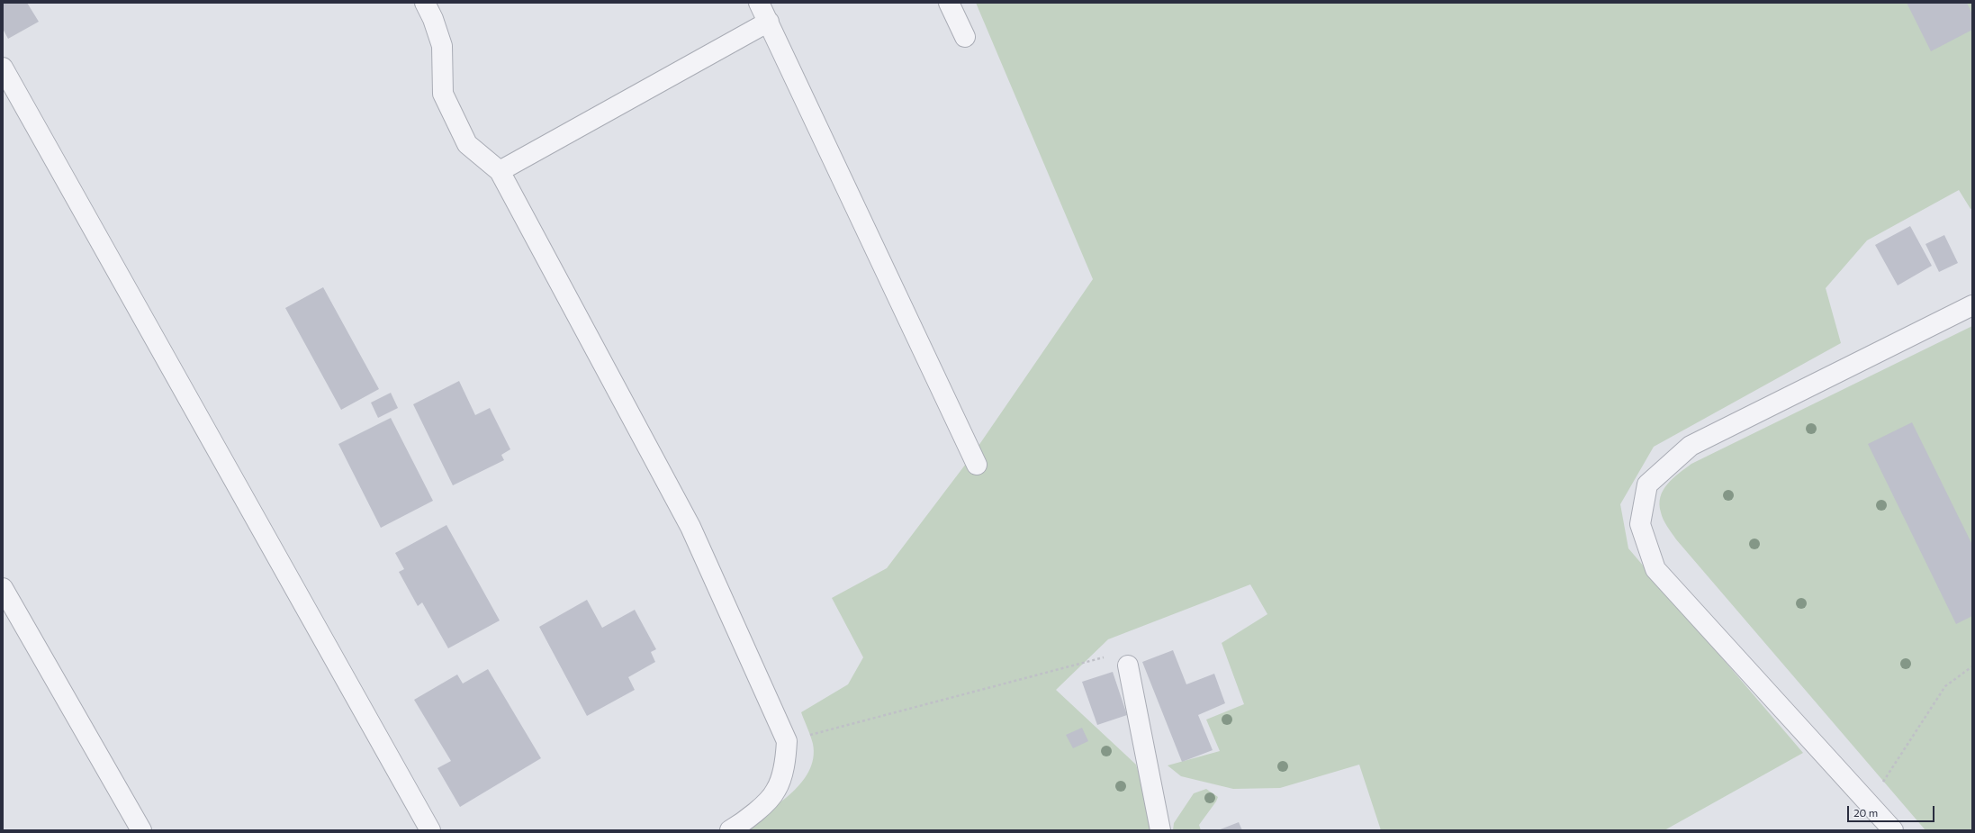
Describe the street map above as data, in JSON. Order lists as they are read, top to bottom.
{
  "scale_bar": "20 m"
}
